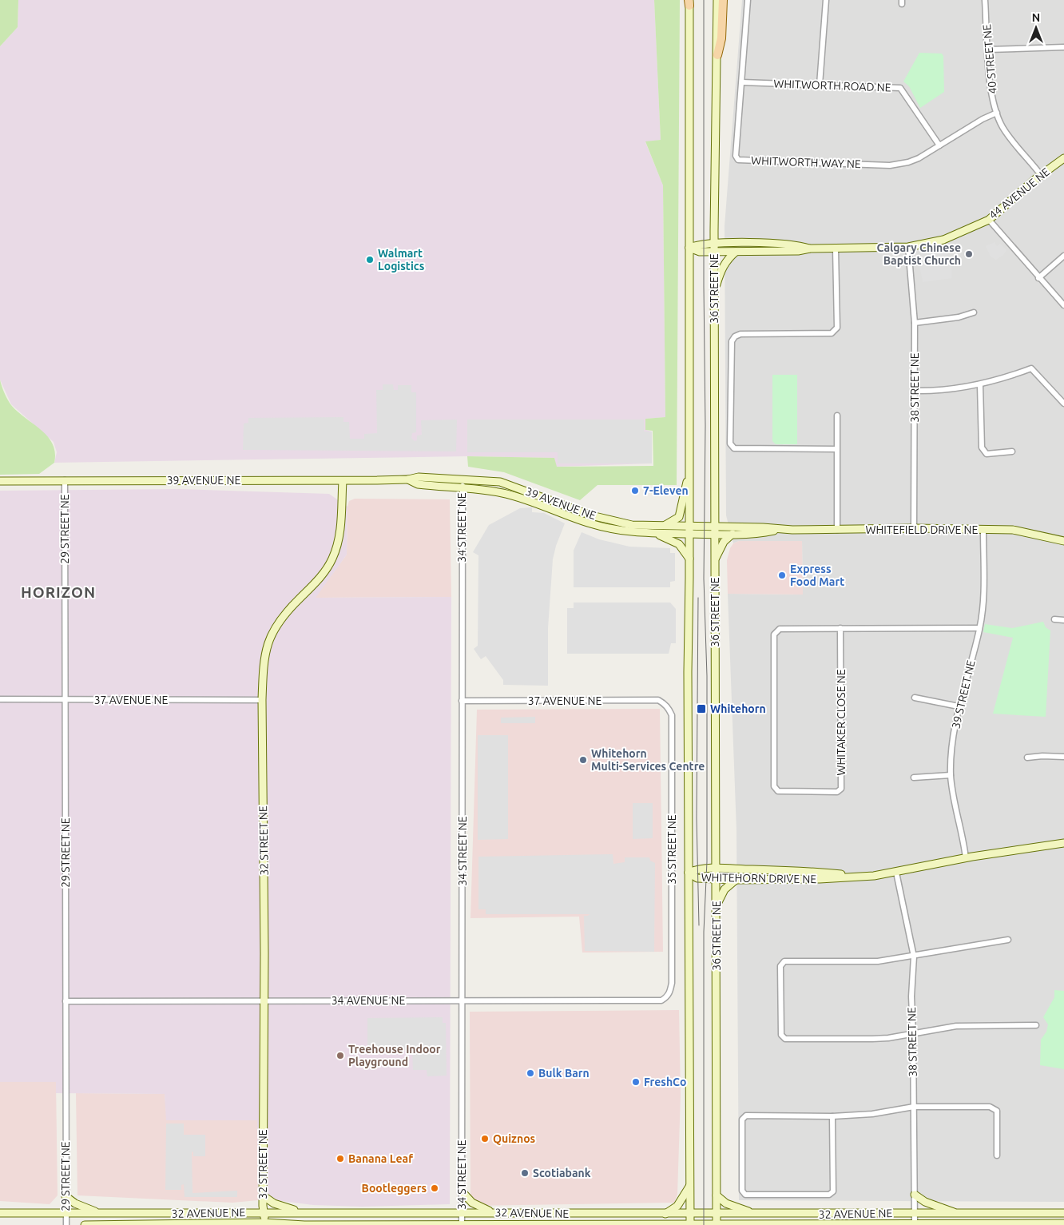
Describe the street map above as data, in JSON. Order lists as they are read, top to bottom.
{
  "streets": {
    "main road": [
      "44 AVENUE NE",
      "36 STREET NE",
      "39 AVENUE NE",
      "WHITEFIELD DRIVE NE",
      "32 STREET NE",
      "WHITEHORN DRIVE NE",
      "32 AVENUE NE"
    ],
    "street": [
      "40 STREET NE",
      "WHITWORTH ROAD NE",
      "WHITWORTH WAY NE",
      "38 STREET NE",
      "34 STREET NE",
      "29 STREET NE",
      "39 STREET NE",
      "37 AVENUE NE",
      "WHITAKER CLOSE NE",
      "35 STREET NE",
      "34 AVENUE NE"
    ]
  },
  "crossings": [
    ["40 STREET NE", "WHITWORTH WAY NE"],
    ["40 STREET NE", "44 AVENUE NE"],
    ["WHITWORTH ROAD NE", "WHITWORTH WAY NE"],
    ["44 AVENUE NE", "36 STREET NE"],
    ["44 AVENUE NE", "38 STREET NE"],
    ["36 STREET NE", "39 AVENUE NE"],
    ["36 STREET NE", "WHITEFIELD DRIVE NE"],
    ["36 STREET NE", "WHITEHORN DRIVE NE"],
    ["36 STREET NE", "32 AVENUE NE"],
    ["38 STREET NE", "WHITEFIELD DRIVE NE"],
    ["38 STREET NE", "WHITEHORN DRIVE NE"],
    ["38 STREET NE", "32 AVENUE NE"],
    ["39 AVENUE NE", "34 STREET NE"],
    ["39 AVENUE NE", "29 STREET NE"],
    ["39 AVENUE NE", "WHITEFIELD DRIVE NE"],
    ["39 AVENUE NE", "32 STREET NE"],
    ["34 STREET NE", "37 AVENUE NE"],
    ["34 STREET NE", "34 AVENUE NE"],
    ["34 STREET NE", "32 AVENUE NE"],
    ["29 STREET NE", "37 AVENUE NE"],
    ["29 STREET NE", "34 AVENUE NE"],
    ["29 STREET NE", "32 AVENUE NE"],
    ["WHITEFIELD DRIVE NE", "39 STREET NE"],
    ["39 STREET NE", "WHITAKER CLOSE NE"],
    ["39 STREET NE", "WHITEHORN DRIVE NE"],
    ["37 AVENUE NE", "32 STREET NE"],
    ["37 AVENUE NE", "35 STREET NE"],
    ["32 STREET NE", "34 AVENUE NE"],
    ["32 STREET NE", "32 AVENUE NE"],
    ["35 STREET NE", "34 AVENUE NE"]
  ],
  "districts": ["HORIZON"],
  "places": {
    "other": [
      "Calgary Chinese Baptist Church",
      "Walmart Logistics",
      "7-Eleven",
      "Express Food Mart",
      "Whitehorn Multi-Services Centre",
      "Treehouse Indoor Playground",
      "Bulk Barn",
      "FreshCo",
      "Quiznos",
      "Banana Leaf",
      "Scotiabank",
      "Bootleggers"
    ],
    "transit": ["Whitehorn"]
  },
  "north": "top"
}
